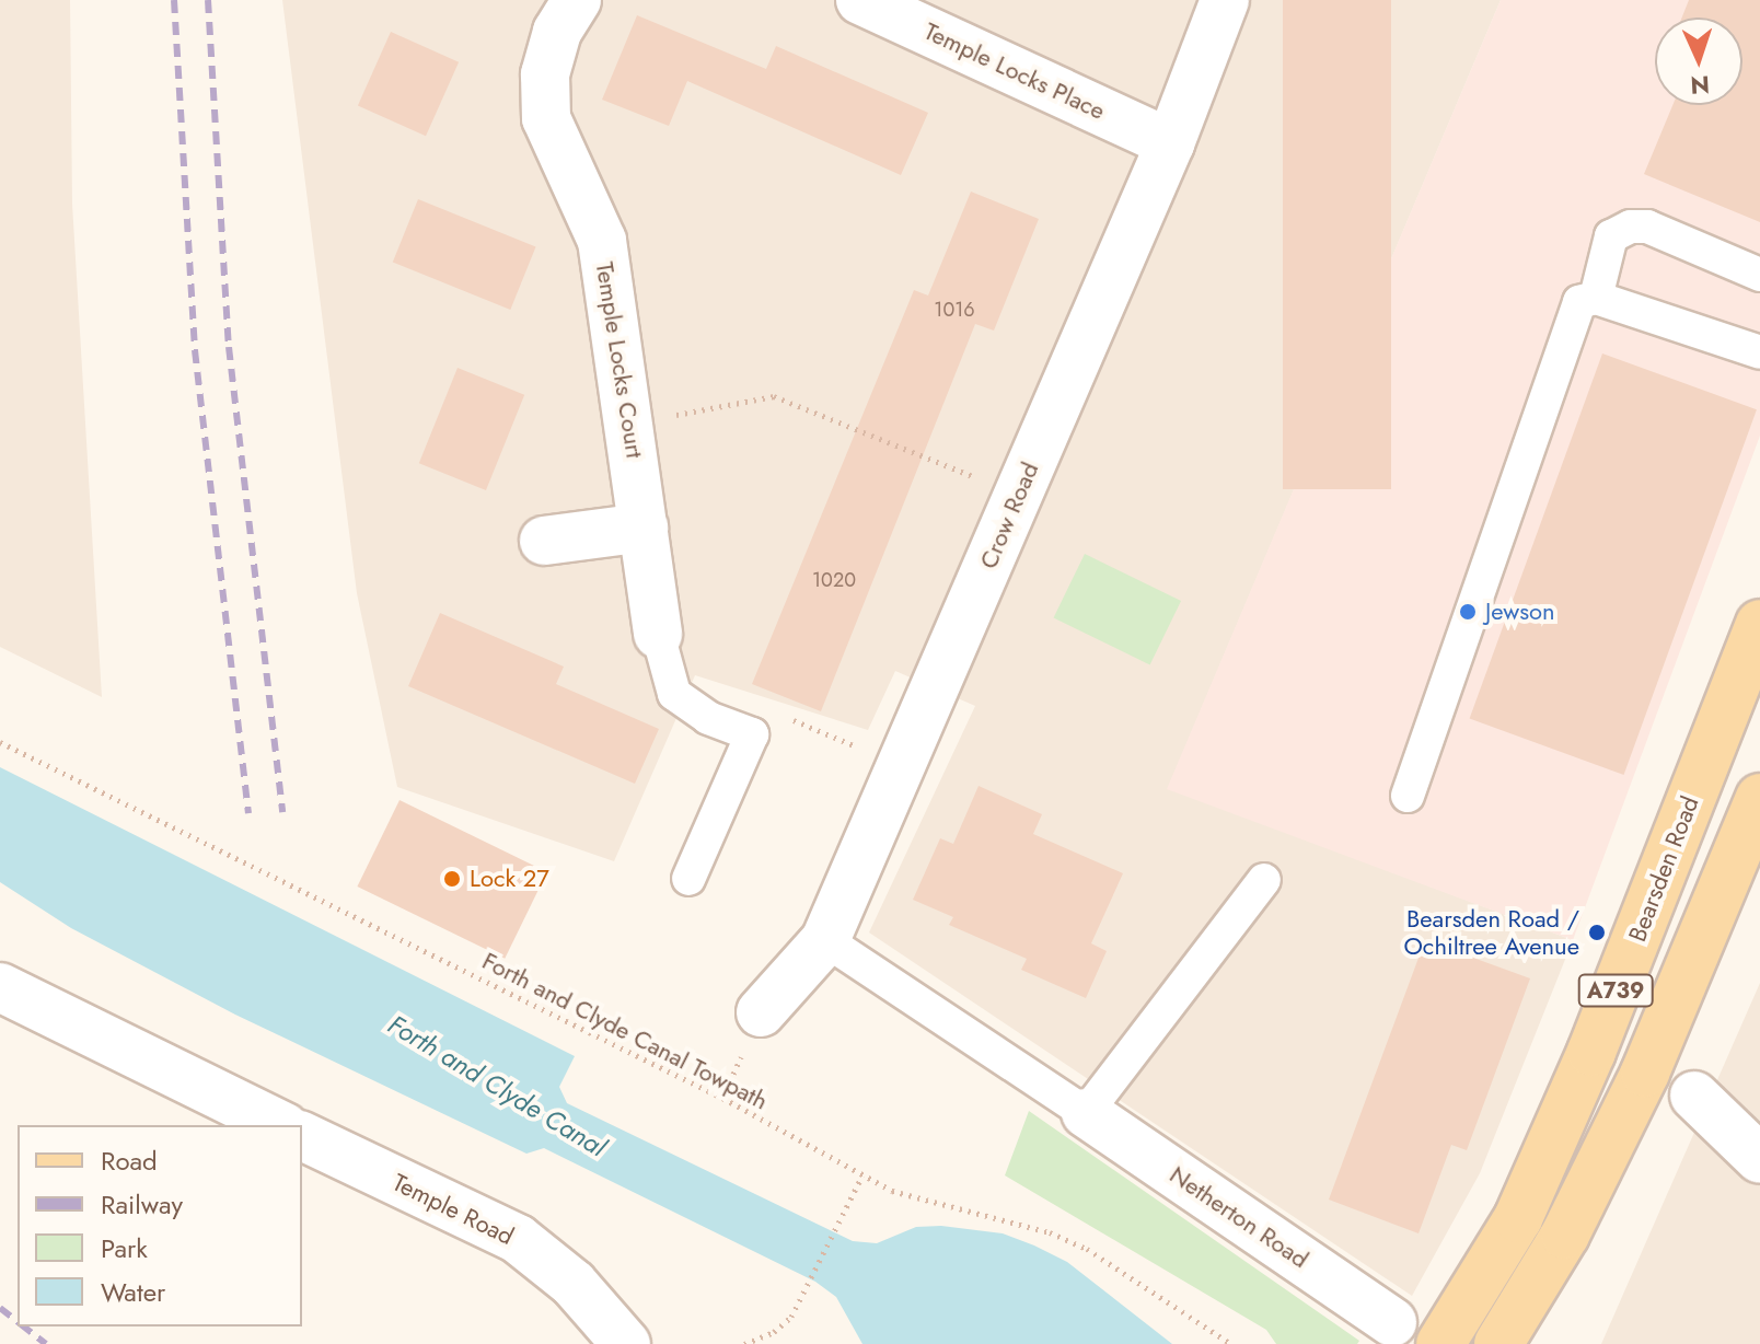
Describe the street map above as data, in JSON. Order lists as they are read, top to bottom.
{
  "streets": {
    "main road": ["Bearsden Road", "A739"],
    "street": [
      "Temple Locks Place",
      "Temple Locks Court",
      "Crow Road",
      "Temple Road",
      "Netherton Road"
    ],
    "path": ["Forth and Clyde Canal Towpath"]
  },
  "crossings": [
    ["Temple Locks Place", "Crow Road"]
  ],
  "water": ["Forth and Clyde Canal"],
  "places": ["Jewson", "Lock 27", "Bearsden Road / Ochiltree Avenue"],
  "house_numbers": ["1016", "1020"],
  "legend": [
    "Road",
    "Railway",
    "Park",
    "Water"
  ],
  "north": "bottom"
}
